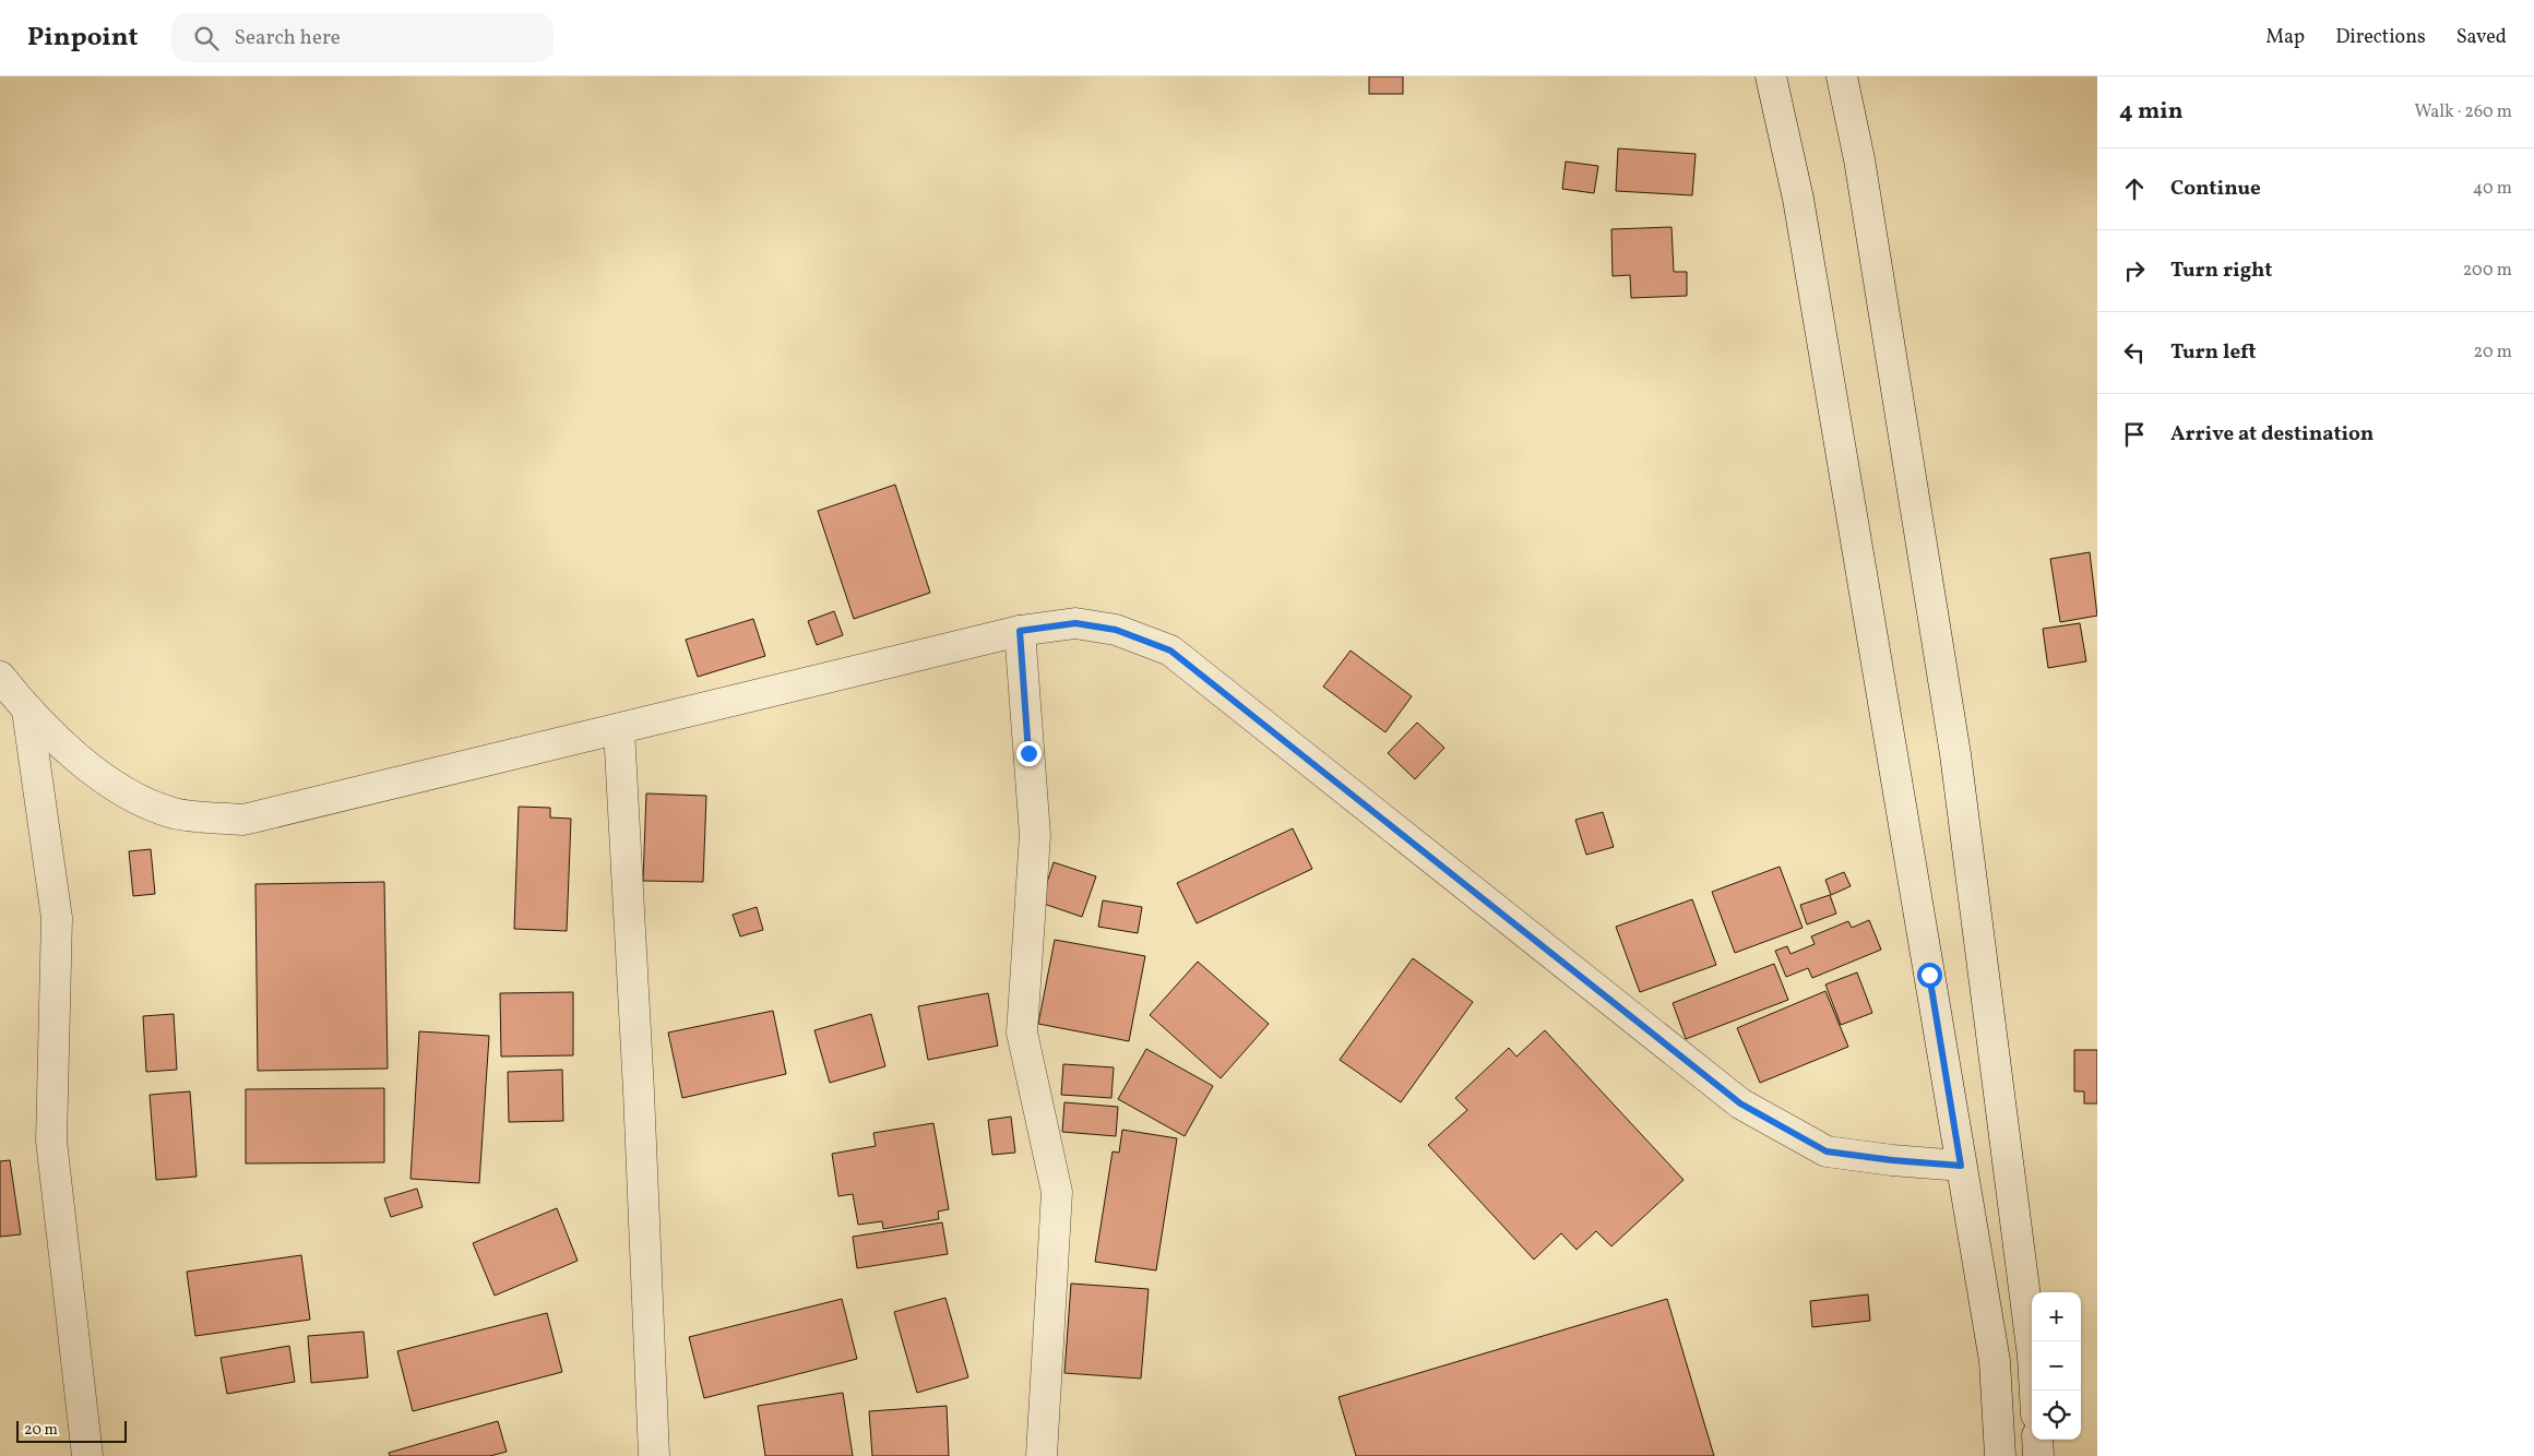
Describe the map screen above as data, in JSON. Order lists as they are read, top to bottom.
{
  "scale_bar": "20 m",
  "page": {
    "header": "Pinpoint",
    "search": "Search here",
    "nav": ["Map", "Directions", "Saved"],
    "heading": ["4 min", "Walk · 260 m"],
    "list": [
      ["Continue", "40 m"],
      ["Turn right", "200 m"],
      ["Turn left", "20 m"],
      "Arrive at destination"
    ],
    "map_buttons": ["+", "−"],
    "scale": "20 m"
  }
}
